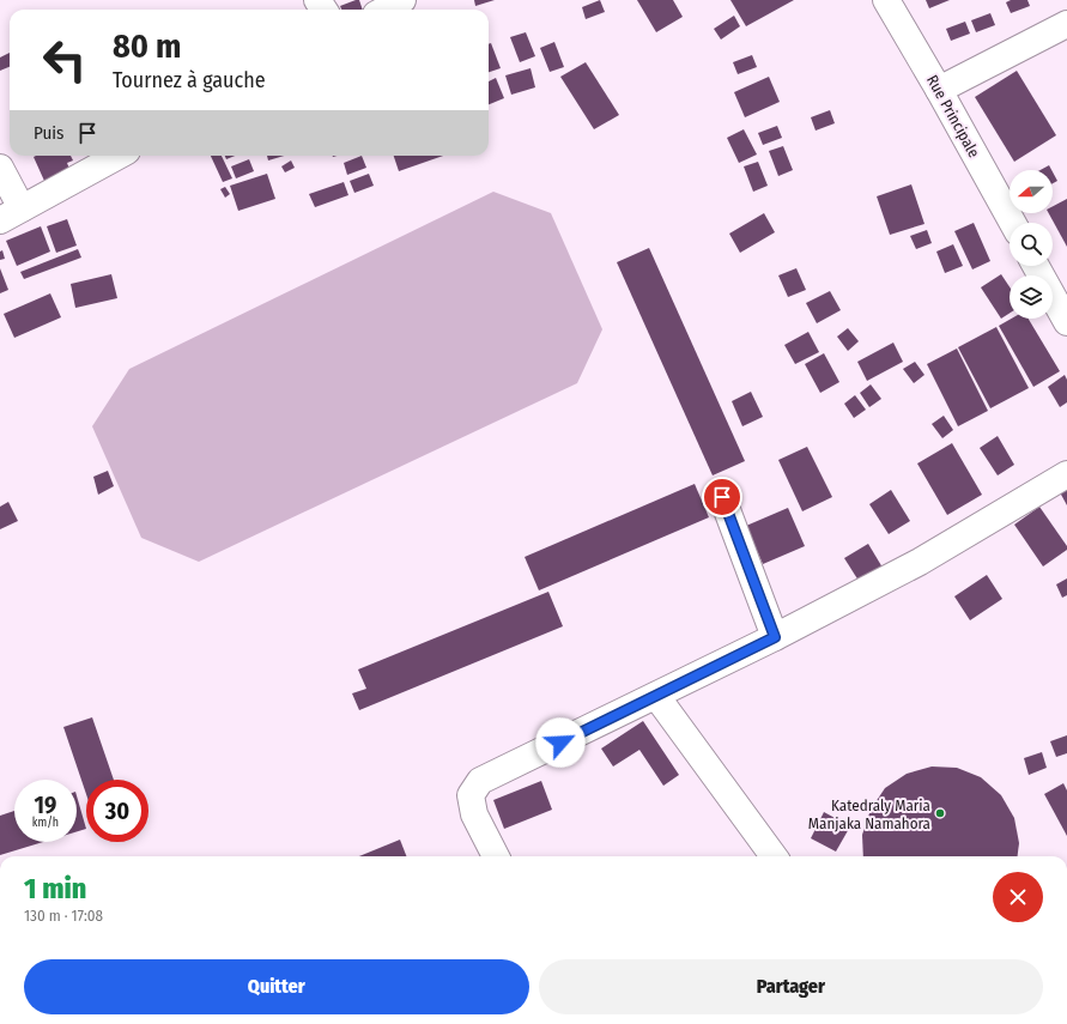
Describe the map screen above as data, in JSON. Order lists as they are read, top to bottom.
{
  "streets": {
    "street": ["Rue Principale"]
  },
  "places": ["Katedraly Maria Manjaka Namahora"],
  "north": "left",
  "page": {
    "turn": ["80 m", "Tournez à gauche"],
    "then": "Puis",
    "speed": "19 km/h",
    "limit": "30",
    "heading": ["1 min", "130 m · 17:08"],
    "buttons": ["Quitter", "Partager"]
  }
}
